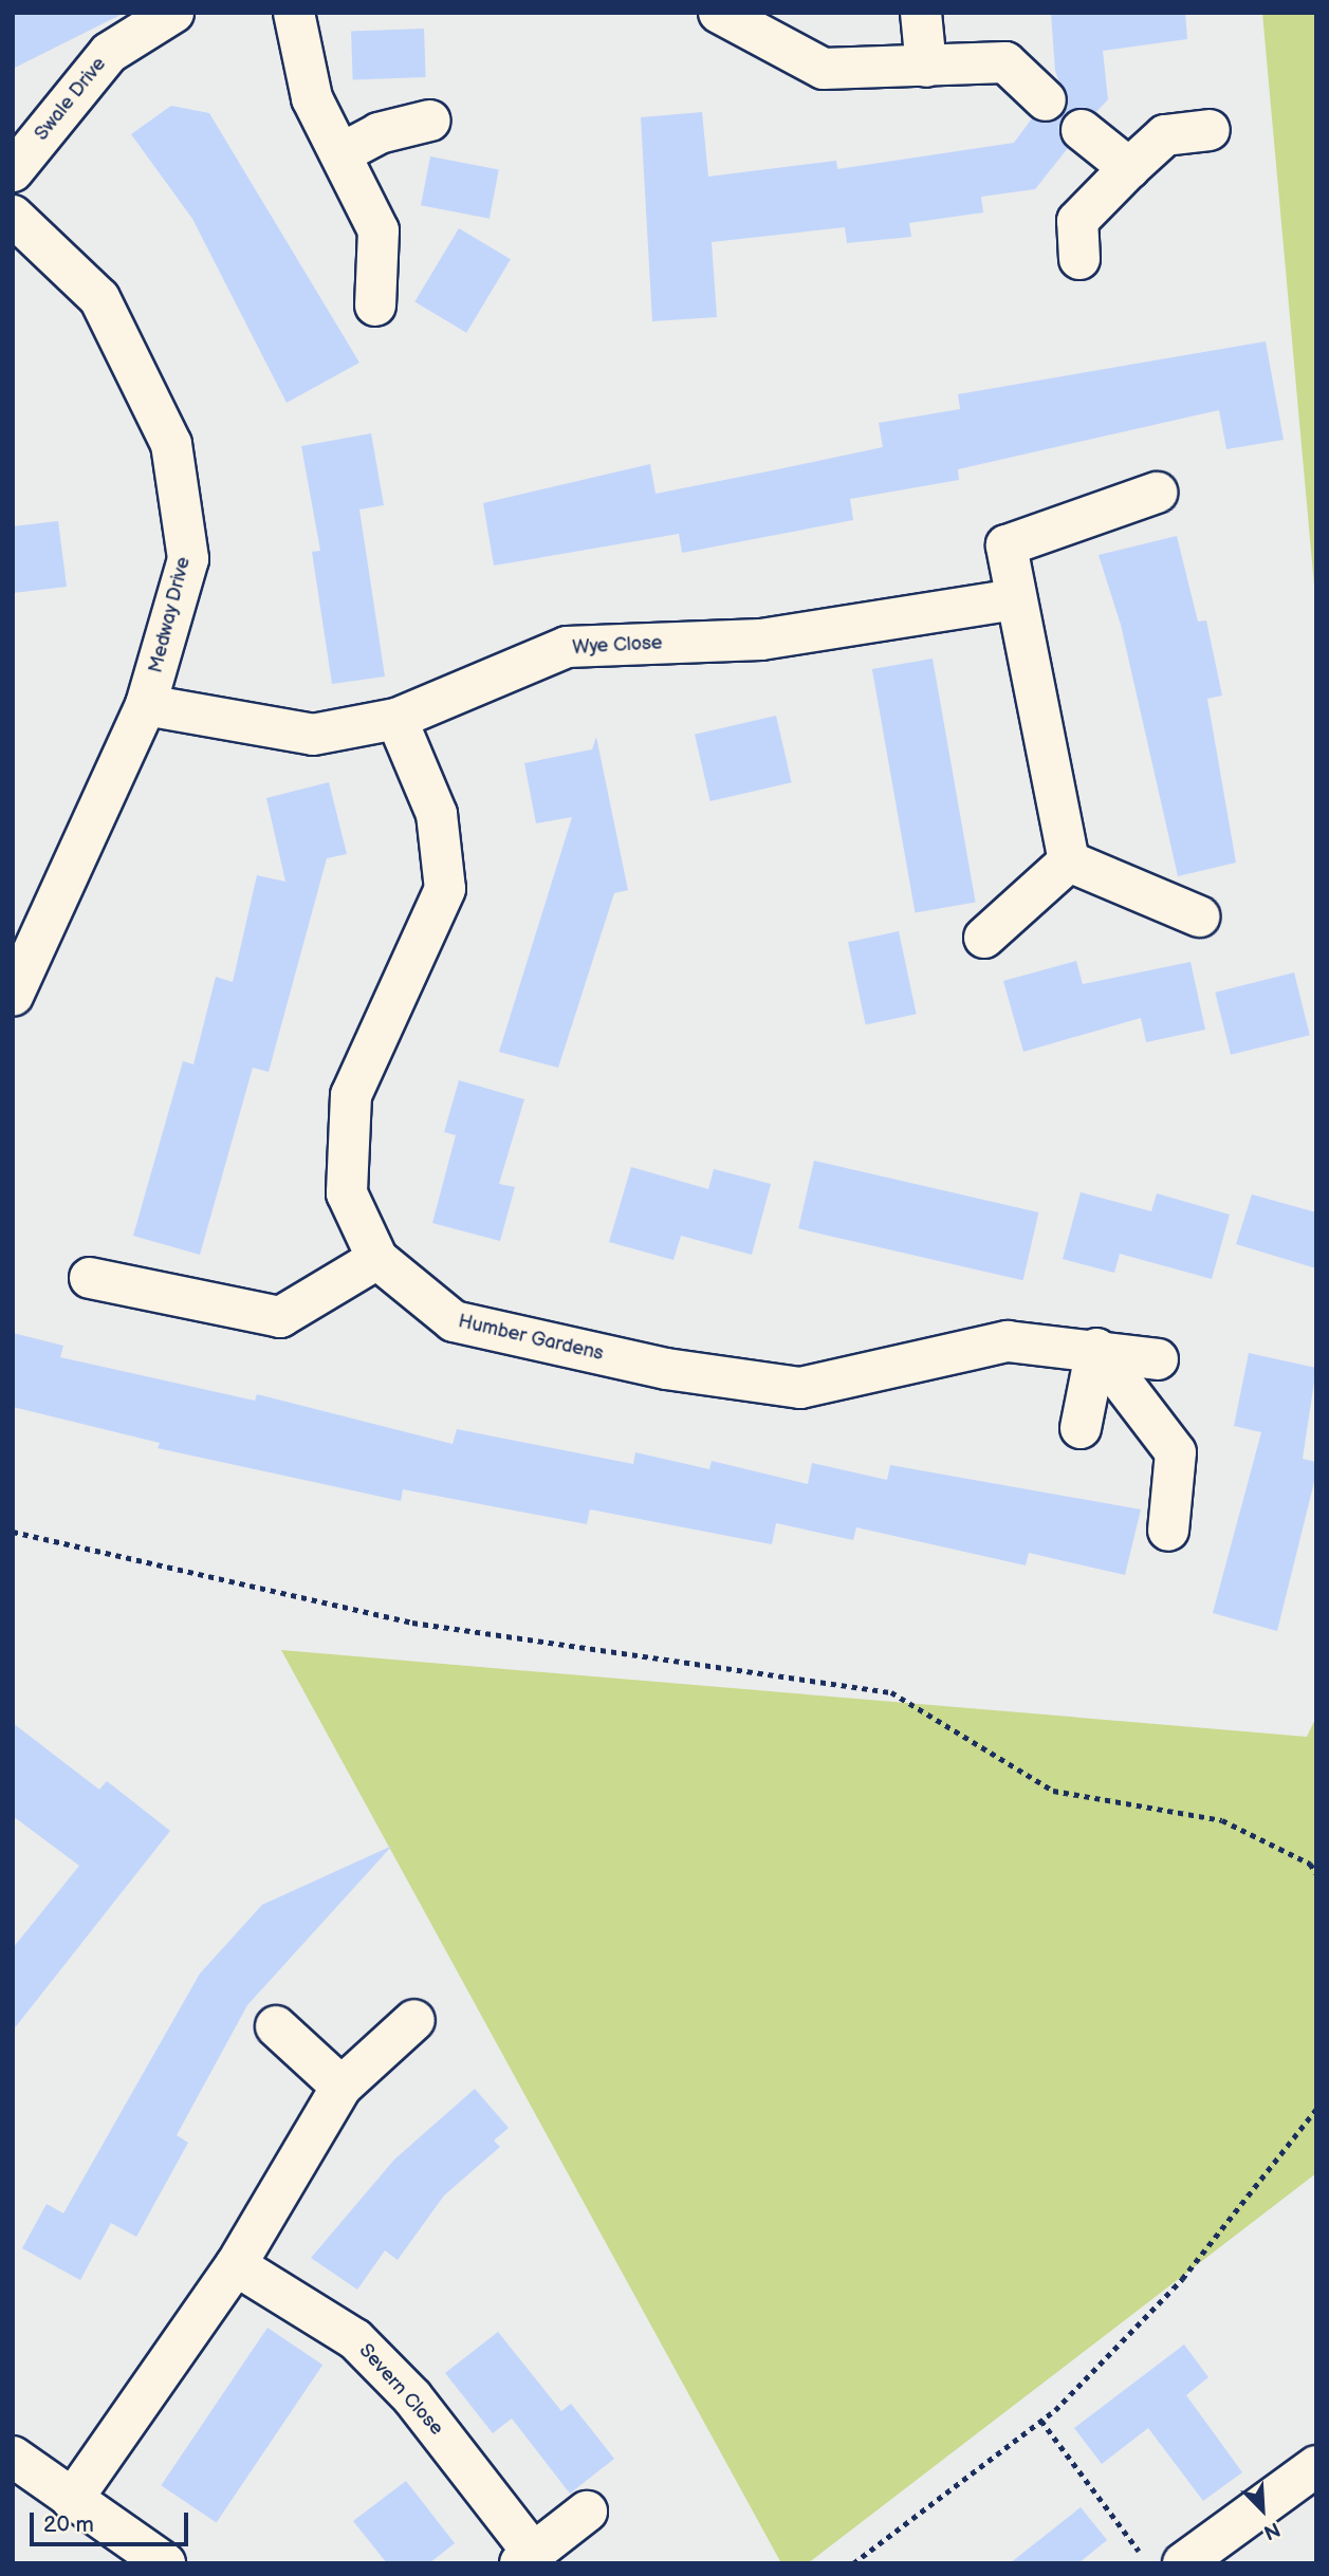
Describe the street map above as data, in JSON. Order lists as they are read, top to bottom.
{
  "streets": {
    "street": [
      "Swale Drive",
      "Medway Drive",
      "Wye Close",
      "Humber Gardens",
      "Severn Close"
    ]
  },
  "crossings": [
    ["Medway Drive", "Wye Close"],
    ["Wye Close", "Humber Gardens"]
  ],
  "scale_bar": "20 m",
  "north": "bottom right"
}
